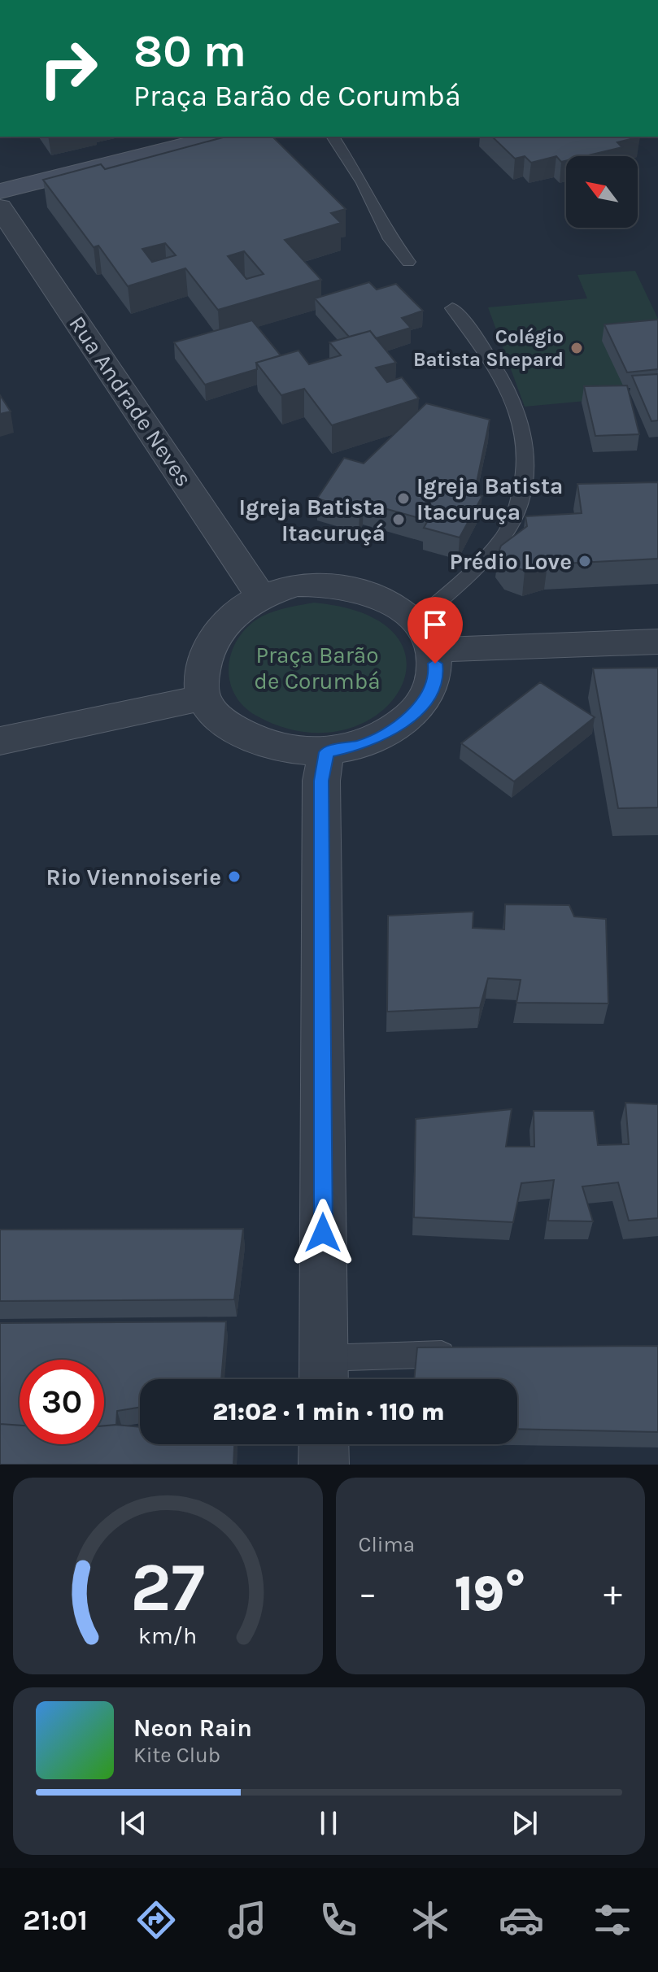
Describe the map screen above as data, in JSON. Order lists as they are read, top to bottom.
{
  "streets": {
    "street": ["Rua Andrade Neves"]
  },
  "parks": ["Praça Barão de Corumbá"],
  "places": [
    "Colégio Batista Shepard",
    "Igreja Batista Itacuruça",
    "Igreja Batista Itacuruçá",
    "Prédio Love",
    "Rio Viennoiserie"
  ],
  "north": "top left",
  "page": {
    "turn": ["80 m", "Praça Barão de Corumbá"],
    "limit": "30",
    "trip": "21:02 · 1 min · 110 m",
    "tile": "Clima",
    "heat": ["−", "19°", "+"],
    "song": ["Neon Rain", "Kite Club"],
    "tabs": "21:01",
    "gauge": ["27", "km/h"]
  }
}
